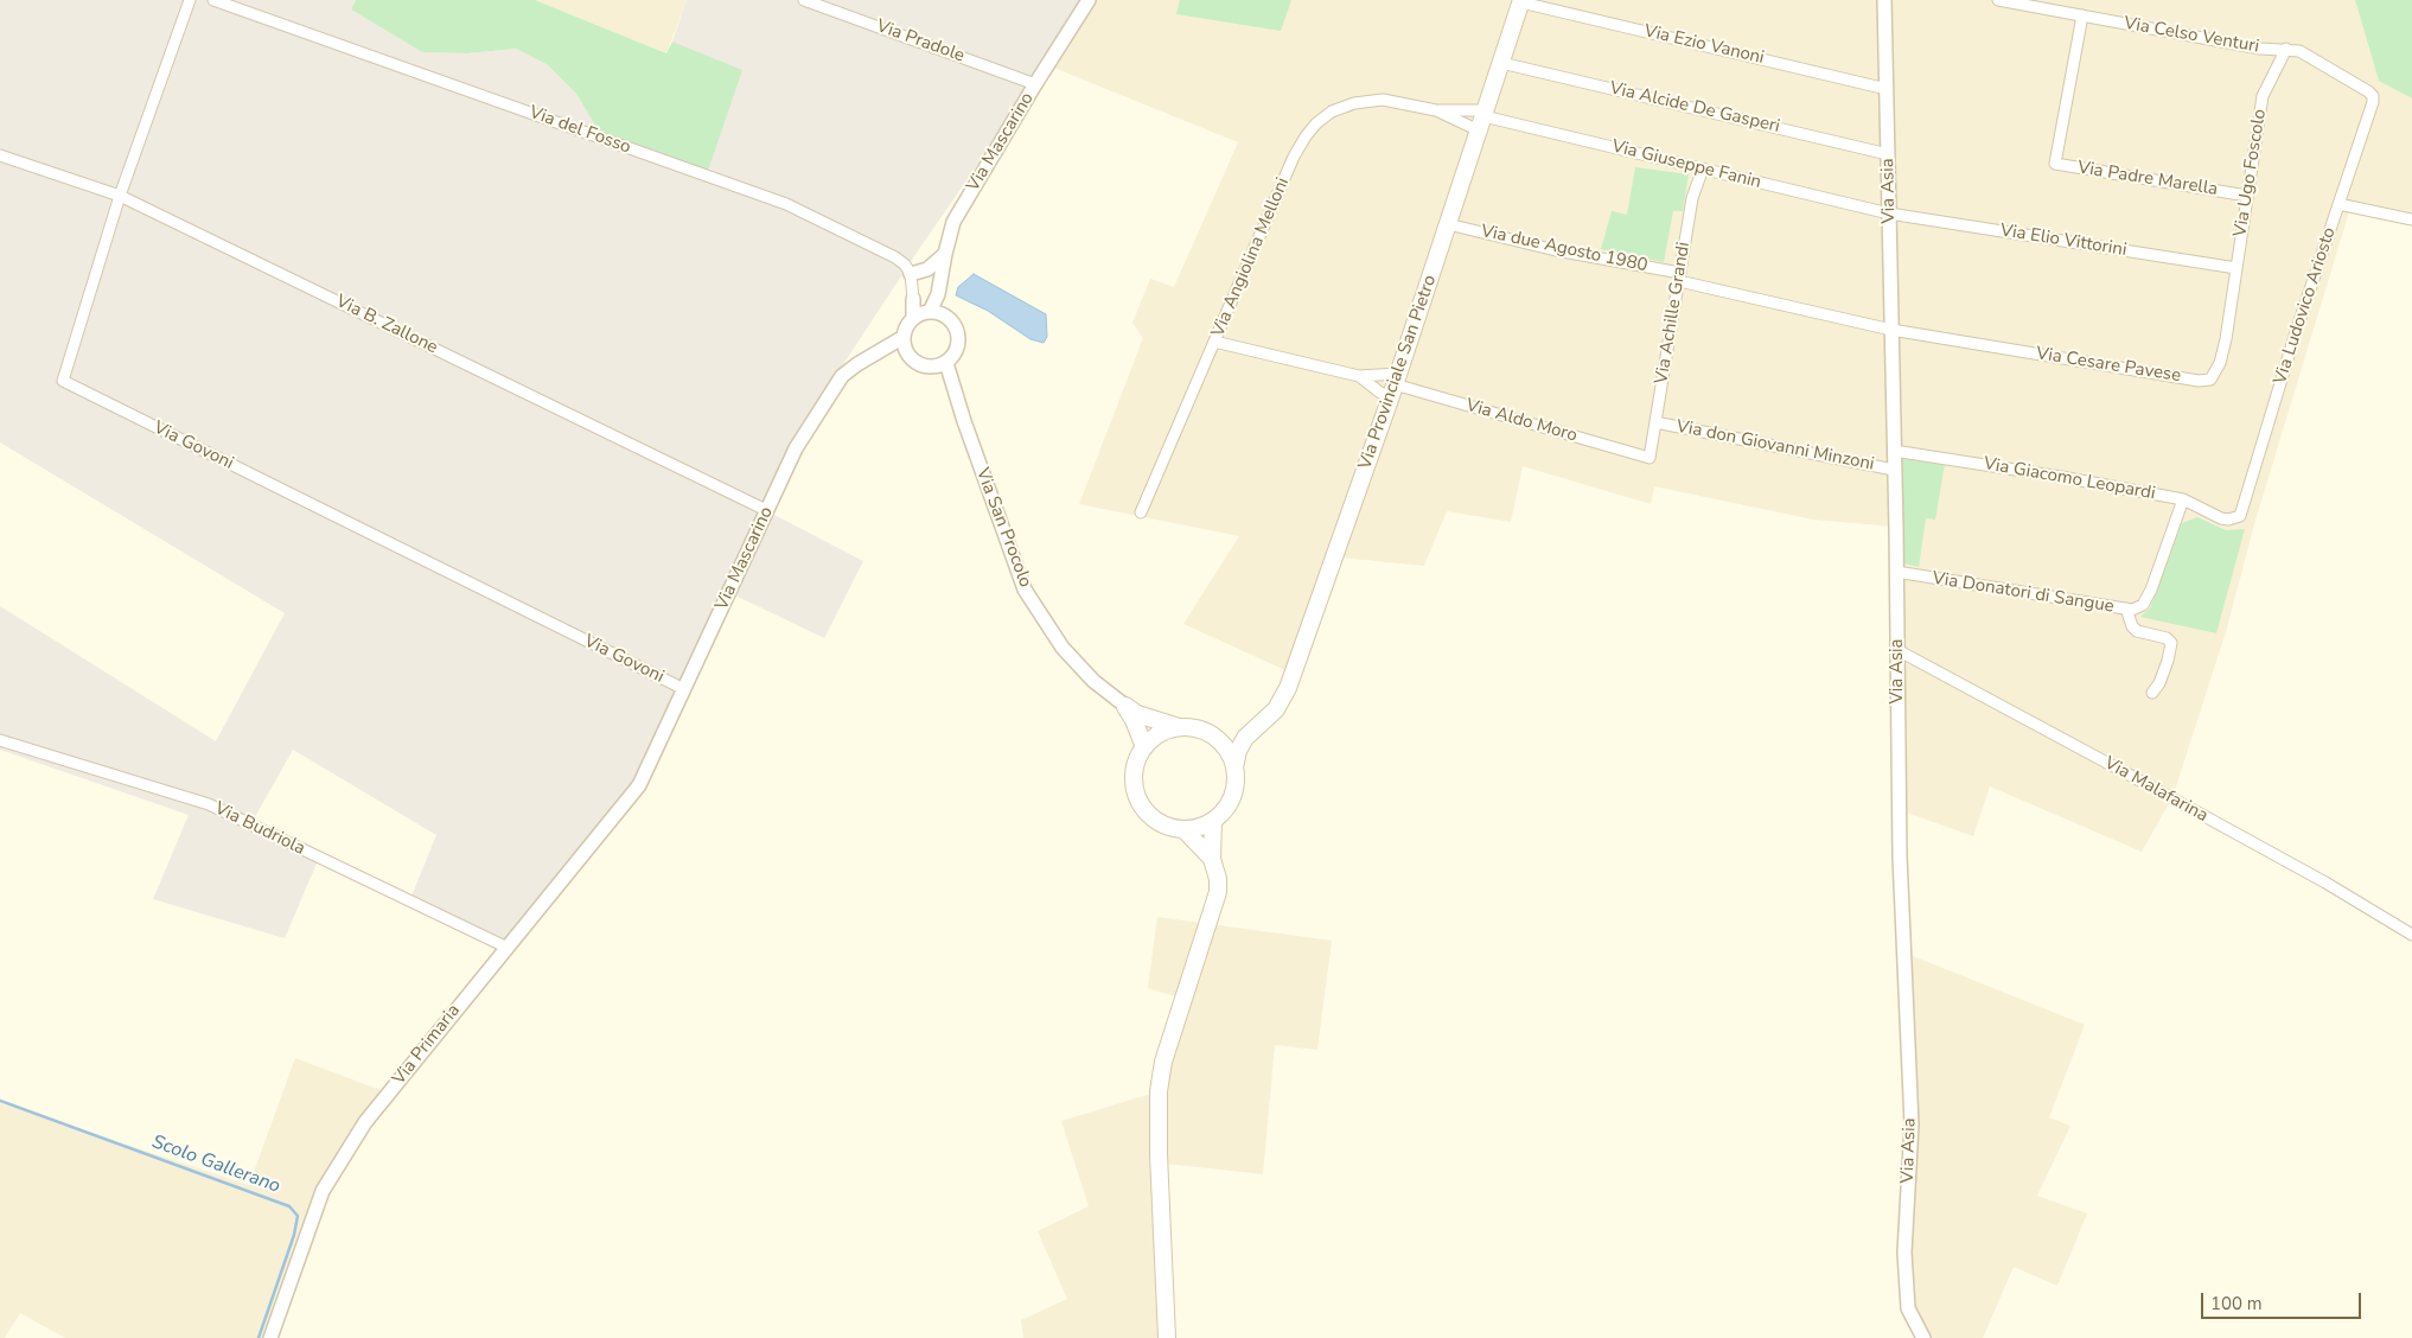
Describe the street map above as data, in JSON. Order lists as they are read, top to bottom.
{
  "streets": {
    "main road": ["Via Provinciale San Pietro"],
    "street": [
      "Via Celso Venturi",
      "Via Pradole",
      "Via Ezio Vanoni",
      "Via Alcide De Gasperi",
      "Via del Fosso",
      "Via Mascarino",
      "Via Giuseppe Fanin",
      "Via Ugo Foscolo",
      "Via Padre Marella",
      "Via Asia",
      "Via Elio Vittorini",
      "Via due Agosto 1980",
      "Via Angiolina Melloni",
      "Via Ludovico Ariosto",
      "Via Achille Grandi",
      "Via B. Zallone",
      "Via Cesare Pavese",
      "Via Aldo Moro",
      "Via Govoni",
      "Via don Giovanni Minzoni",
      "Via Giacomo Leopardi",
      "Via San Procolo",
      "Via Donatori di Sangue",
      "Via Malafarina",
      "Via Budriola",
      "Via Primaria"
    ]
  },
  "crossings": [
    ["Via Celso Venturi", "Via Ugo Foscolo"],
    ["Via Celso Venturi", "Via Padre Marella"],
    ["Via Celso Venturi", "Via Ludovico Ariosto"],
    ["Via Pradole", "Via Mascarino"],
    ["Via Ezio Vanoni", "Via Asia"],
    ["Via Ezio Vanoni", "Via Provinciale San Pietro"],
    ["Via Alcide De Gasperi", "Via Asia"],
    ["Via Alcide De Gasperi", "Via Provinciale San Pietro"],
    ["Via Mascarino", "Via B. Zallone"],
    ["Via Mascarino", "Via Govoni"],
    ["Via Mascarino", "Via San Procolo"],
    ["Via Mascarino", "Via Primaria"],
    ["Via Giuseppe Fanin", "Via Asia"],
    ["Via Giuseppe Fanin", "Via Elio Vittorini"],
    ["Via Giuseppe Fanin", "Via Angiolina Melloni"],
    ["Via Giuseppe Fanin", "Via Achille Grandi"],
    ["Via Giuseppe Fanin", "Via Provinciale San Pietro"],
    ["Via Ugo Foscolo", "Via Padre Marella"],
    ["Via Ugo Foscolo", "Via Elio Vittorini"],
    ["Via Ugo Foscolo", "Via Cesare Pavese"],
    ["Via Asia", "Via Elio Vittorini"],
    ["Via Asia", "Via due Agosto 1980"],
    ["Via Asia", "Via Cesare Pavese"],
    ["Via Asia", "Via don Giovanni Minzoni"],
    ["Via Asia", "Via Giacomo Leopardi"],
    ["Via Asia", "Via Donatori di Sangue"],
    ["Via Asia", "Via Malafarina"],
    ["Via Elio Vittorini", "Via Cesare Pavese"],
    ["Via due Agosto 1980", "Via Achille Grandi"],
    ["Via due Agosto 1980", "Via Cesare Pavese"],
    ["Via due Agosto 1980", "Via Provinciale San Pietro"],
    ["Via Angiolina Melloni", "Via Provinciale San Pietro"],
    ["Via Ludovico Ariosto", "Via Giacomo Leopardi"],
    ["Via Achille Grandi", "Via Aldo Moro"],
    ["Via Achille Grandi", "Via don Giovanni Minzoni"],
    ["Via B. Zallone", "Via Govoni"],
    ["Via Provinciale San Pietro", "Via Aldo Moro"],
    ["Via Giacomo Leopardi", "Via Donatori di Sangue"],
    ["Via Budriola", "Via Primaria"]
  ],
  "water": ["Scolo Gallerano"],
  "scale_bar": "100 m"
}
